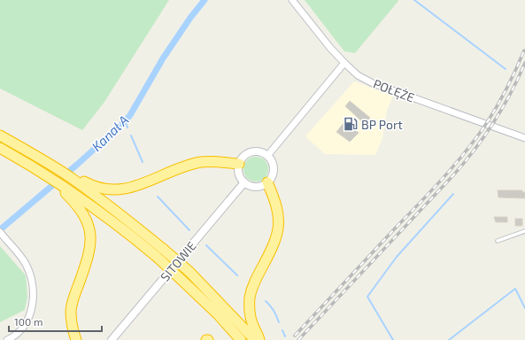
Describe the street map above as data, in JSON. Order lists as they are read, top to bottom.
{
  "streets": {
    "street": ["POŁĘŻE", "SITOWIE"]
  },
  "water": ["Kanał A"],
  "places": {
    "fuel station": ["BP Port"]
  },
  "scale_bar": "100 m"
}
